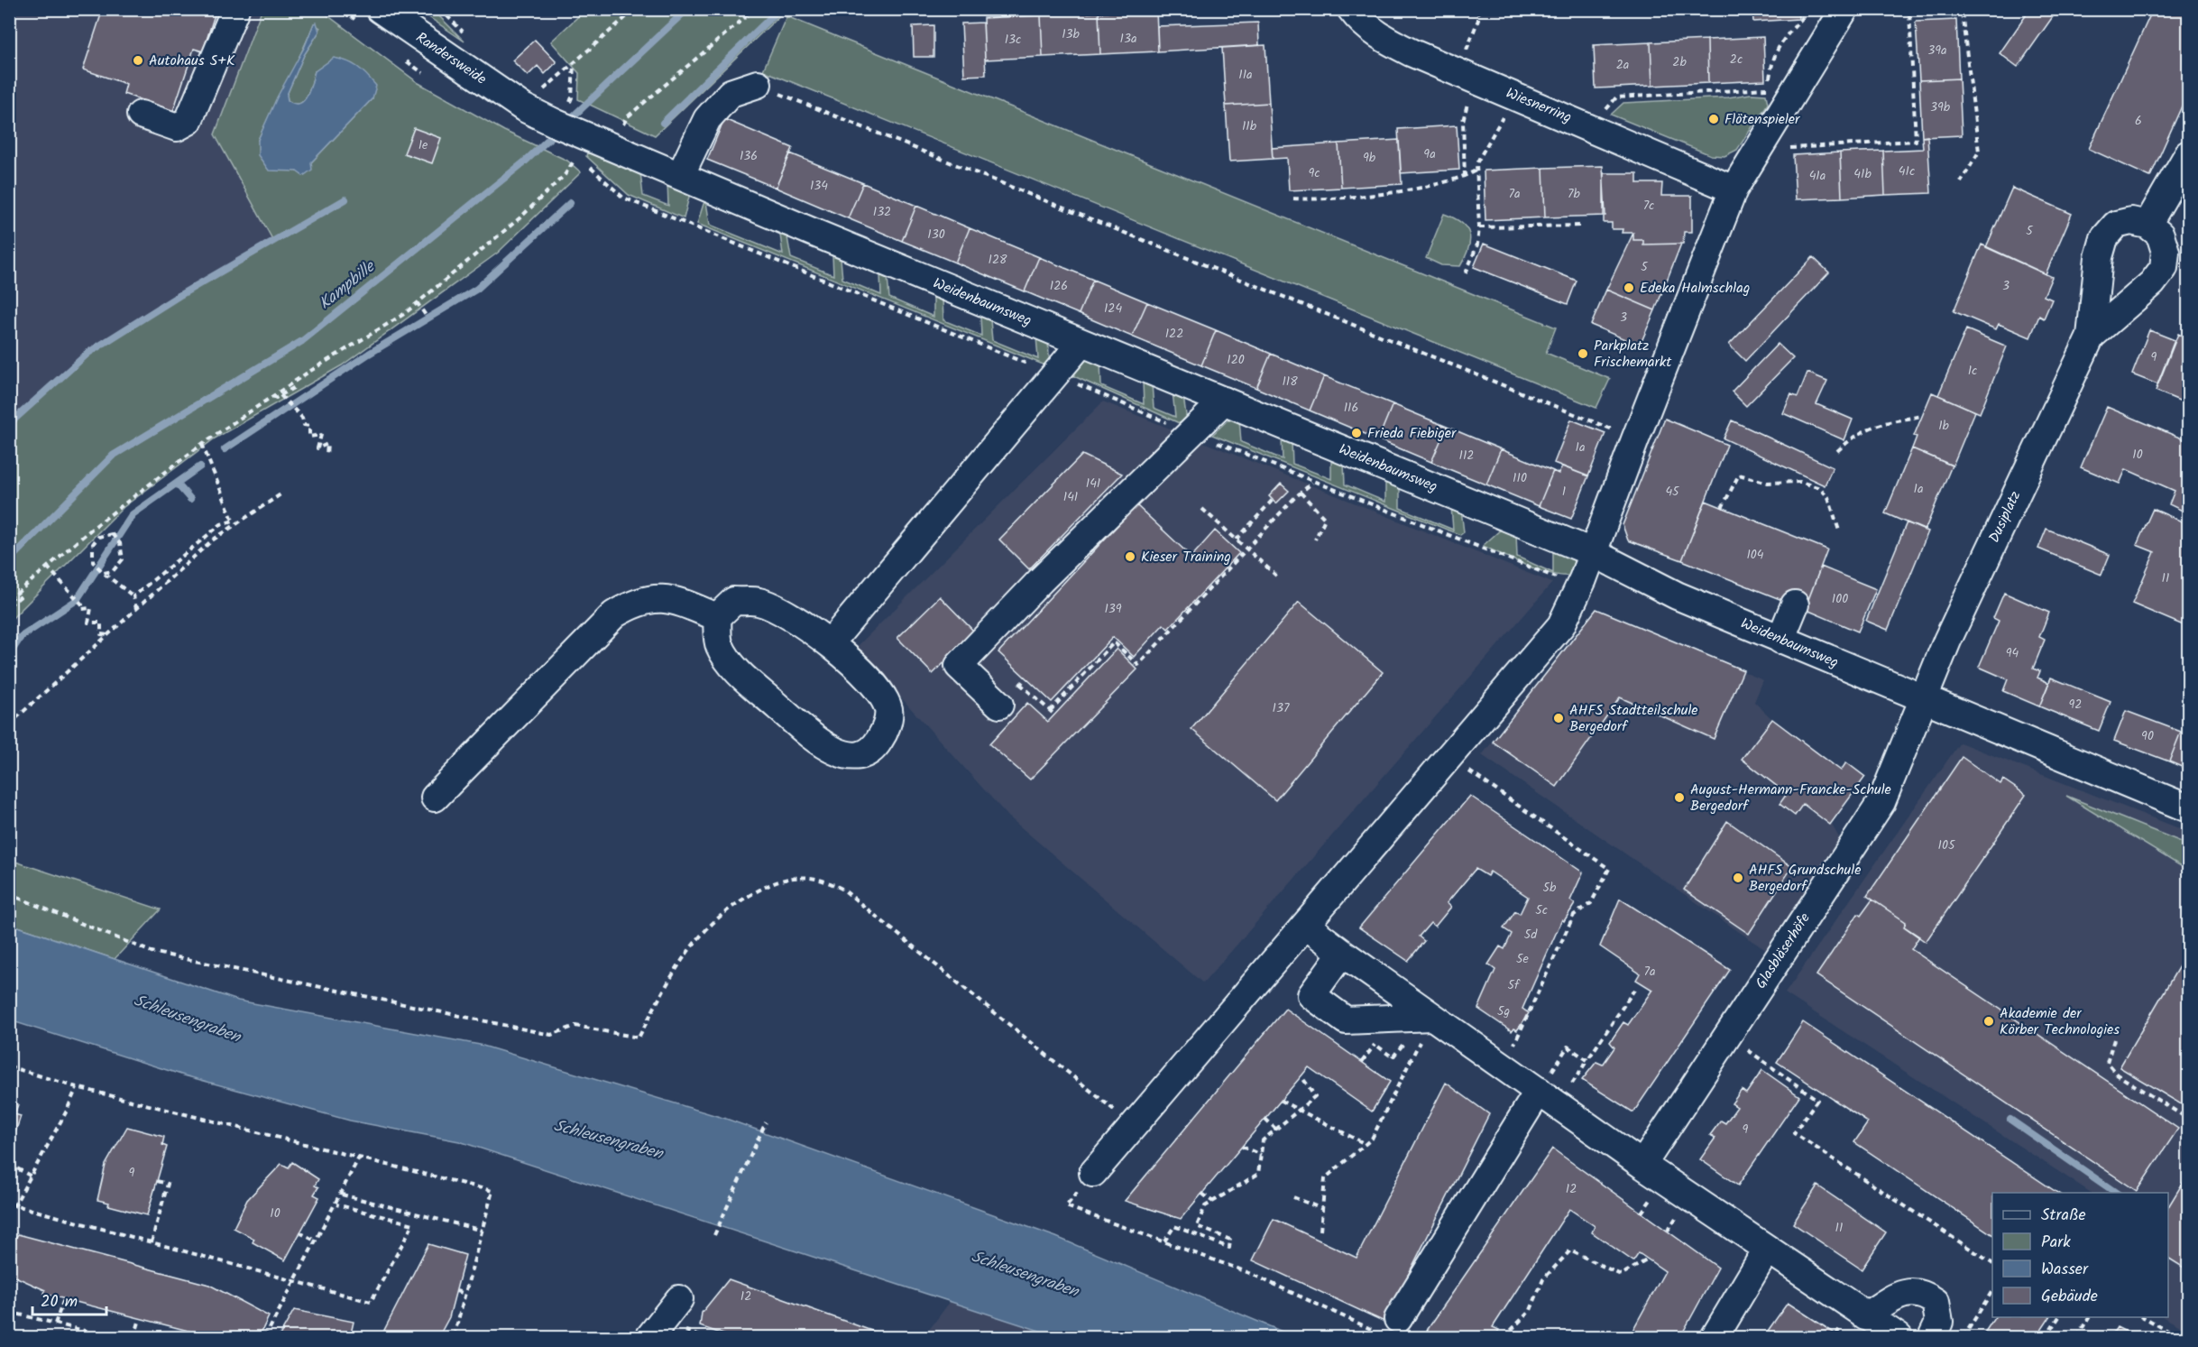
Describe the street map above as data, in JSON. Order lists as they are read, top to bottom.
{
  "streets": {
    "street": [
      "Randersweide",
      "Wiesnerring",
      "Weidenbaumsweg",
      "Dusiplatz",
      "Glasbläserhöfe"
    ]
  },
  "crossings": [
    ["Randersweide", "Weidenbaumsweg"],
    ["Weidenbaumsweg", "Dusiplatz"],
    ["Weidenbaumsweg", "Glasbläserhöfe"],
    ["Dusiplatz", "Glasbläserhöfe"]
  ],
  "water": ["Kampbille", "Schleusengraben"],
  "places": [
    "Autohaus S+K",
    "Flötenspieler",
    "Edeka Halmschlag",
    "Parkplatz Frischemarkt",
    "Frieda Fiebiger",
    "Kieser Training",
    "AHFS Stadtteilschule Bergedorf",
    "August-Hermann-Francke-Schule Bergedorf",
    "AHFS Grundschule Bergedorf",
    "Akademie der Körber Technologies"
  ],
  "house_numbers": [
    "13b",
    "13a",
    "13c",
    "39a",
    "2c",
    "2b",
    "2a",
    "11a",
    "39b",
    "6",
    "11b",
    "1e",
    "9a",
    "136",
    "9b",
    "41c",
    "9c",
    "41b",
    "41a",
    "134",
    "7a",
    "7b",
    "7c",
    "132",
    "5",
    "130",
    "128",
    "5",
    "126",
    "3",
    "124",
    "3",
    "122",
    "9",
    "120",
    "1c",
    "118",
    "116",
    "1b",
    "1a",
    "10",
    "112",
    "110",
    "141",
    "1a",
    "1",
    "45",
    "141",
    "104",
    "11",
    "100",
    "139",
    "94",
    "92",
    "137",
    "90",
    "105",
    "5b",
    "5c",
    "5d",
    "5e",
    "7a",
    "5f",
    "5g",
    "9",
    "9",
    "12",
    "10",
    "11",
    "12"
  ],
  "legend": [
    "Straße",
    "Park",
    "Wasser",
    "Gebäude"
  ],
  "scale_bar": "20 m"
}
